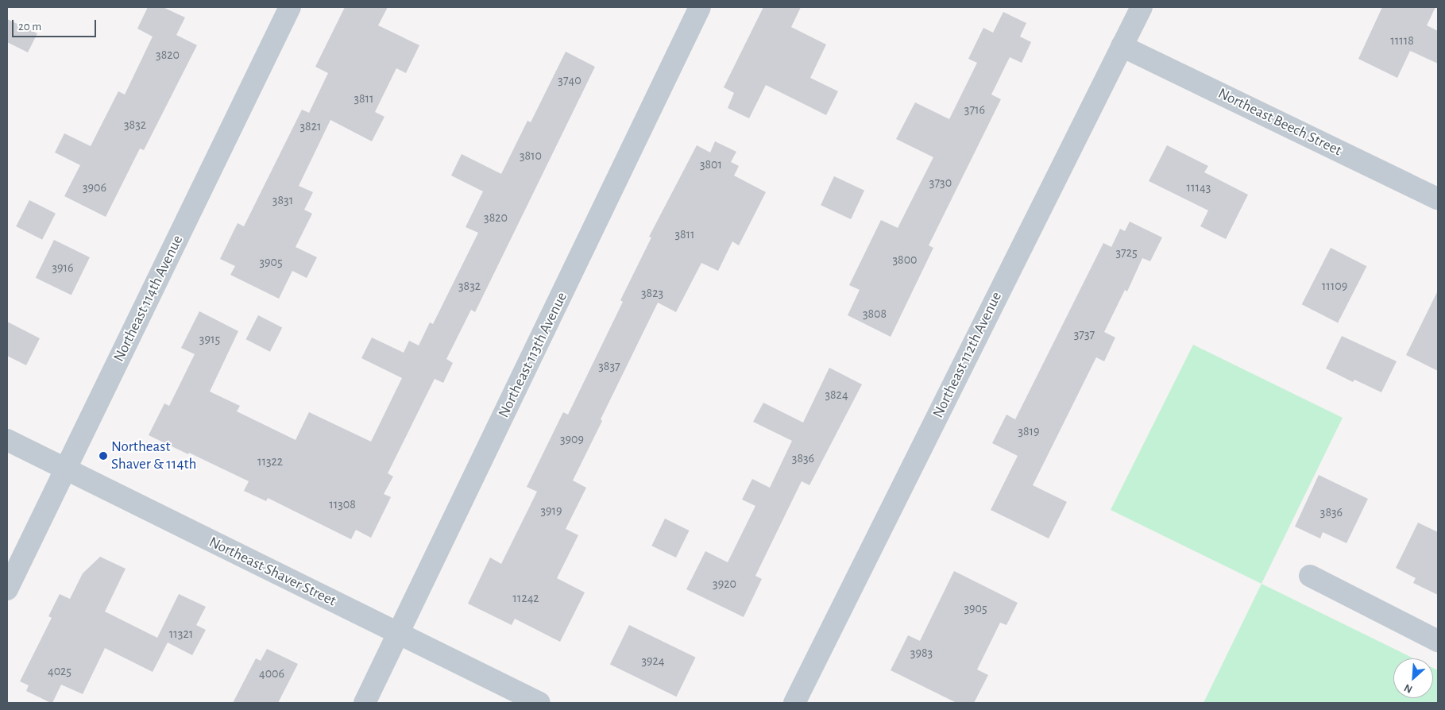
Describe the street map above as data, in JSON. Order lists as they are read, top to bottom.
{
  "streets": {
    "street": [
      "Northeast Beech Street",
      "Northeast 114th Avenue",
      "Northeast 113th Avenue",
      "Northeast 112th Avenue",
      "Northeast Shaver Street"
    ]
  },
  "crossings": [
    ["Northeast Beech Street", "Northeast 112th Avenue"],
    ["Northeast 114th Avenue", "Northeast Shaver Street"],
    ["Northeast 113th Avenue", "Northeast Shaver Street"]
  ],
  "places": ["Northeast Shaver & 114th"],
  "house_numbers": [
    "11118",
    "3820",
    "3740",
    "3811",
    "3716",
    "3832",
    "3821",
    "3810",
    "3801",
    "3730",
    "3906",
    "11143",
    "3831",
    "3820",
    "3811",
    "3725",
    "3800",
    "3905",
    "3916",
    "3832",
    "11109",
    "3823",
    "3808",
    "3737",
    "3915",
    "3837",
    "3824",
    "3819",
    "3909",
    "3836",
    "11322",
    "11308",
    "3919",
    "3836",
    "3920",
    "11242",
    "3905",
    "11321",
    "3983",
    "3924",
    "4025",
    "4006"
  ],
  "scale_bar": "20 m",
  "north": "bottom left"
}
